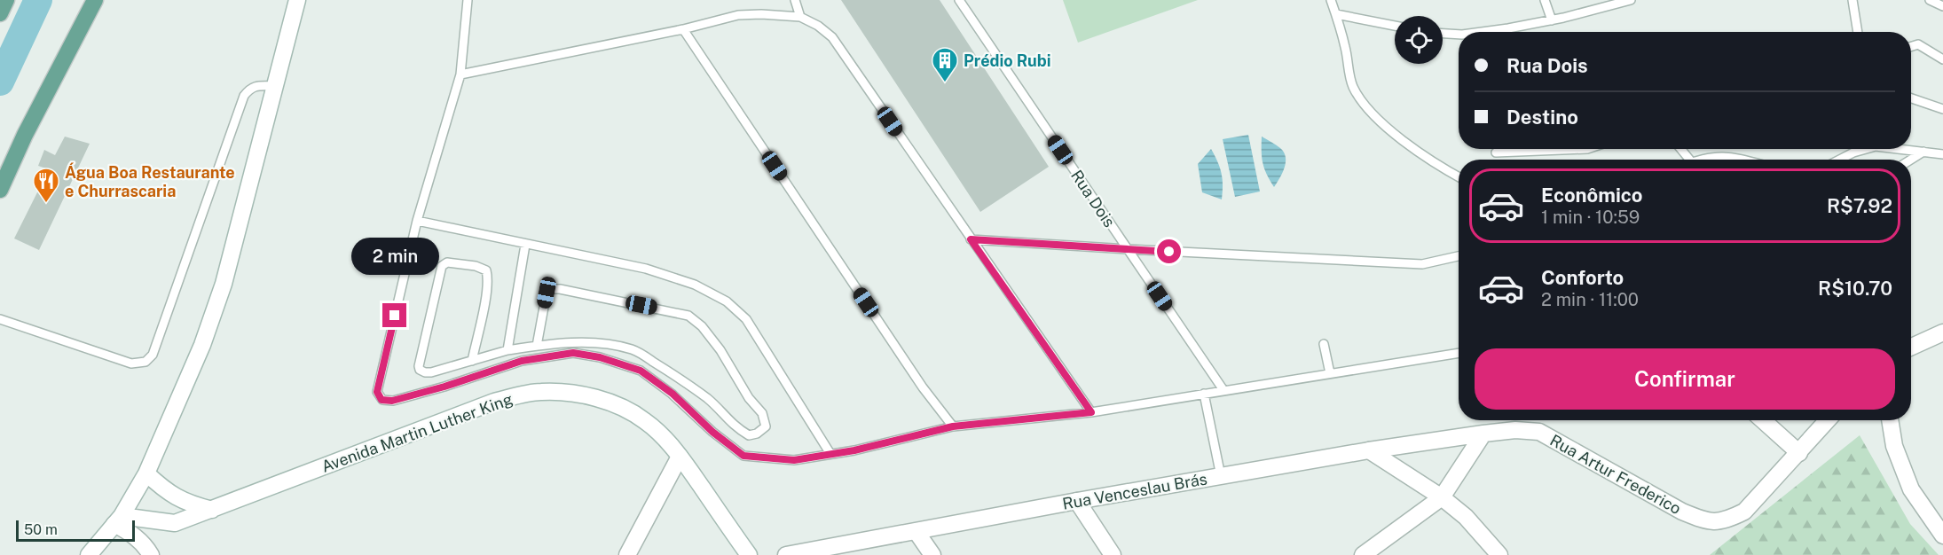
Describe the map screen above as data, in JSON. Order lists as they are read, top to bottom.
{
  "streets": {
    "street": ["Avenida Martin Luther King", "Rua Artur Frederico", "Rua Venceslau Brás"],
    "lane": ["Rua Dois"]
  },
  "crossings": [
    ["Rua Artur Frederico", "Rua Venceslau Brás"]
  ],
  "places": {
    "building": ["Prédio Rubi"],
    "restaurant": ["Água Boa Restaurante e Churrascaria"]
  },
  "scale_bar": "50 m",
  "page": {
    "banner": ["Rua Dois", "Destino"],
    "list": [
      {
        "name": "Econômico",
        "note": "1 min · 10:59",
        "value": "R$7.92"
      },
      {
        "name": "Conforto",
        "note": "2 min · 11:00",
        "value": "R$10.70"
      }
    ],
    "bubble": "2 min",
    "buttons": "Confirmar",
    "scale": "50 m"
  }
}
